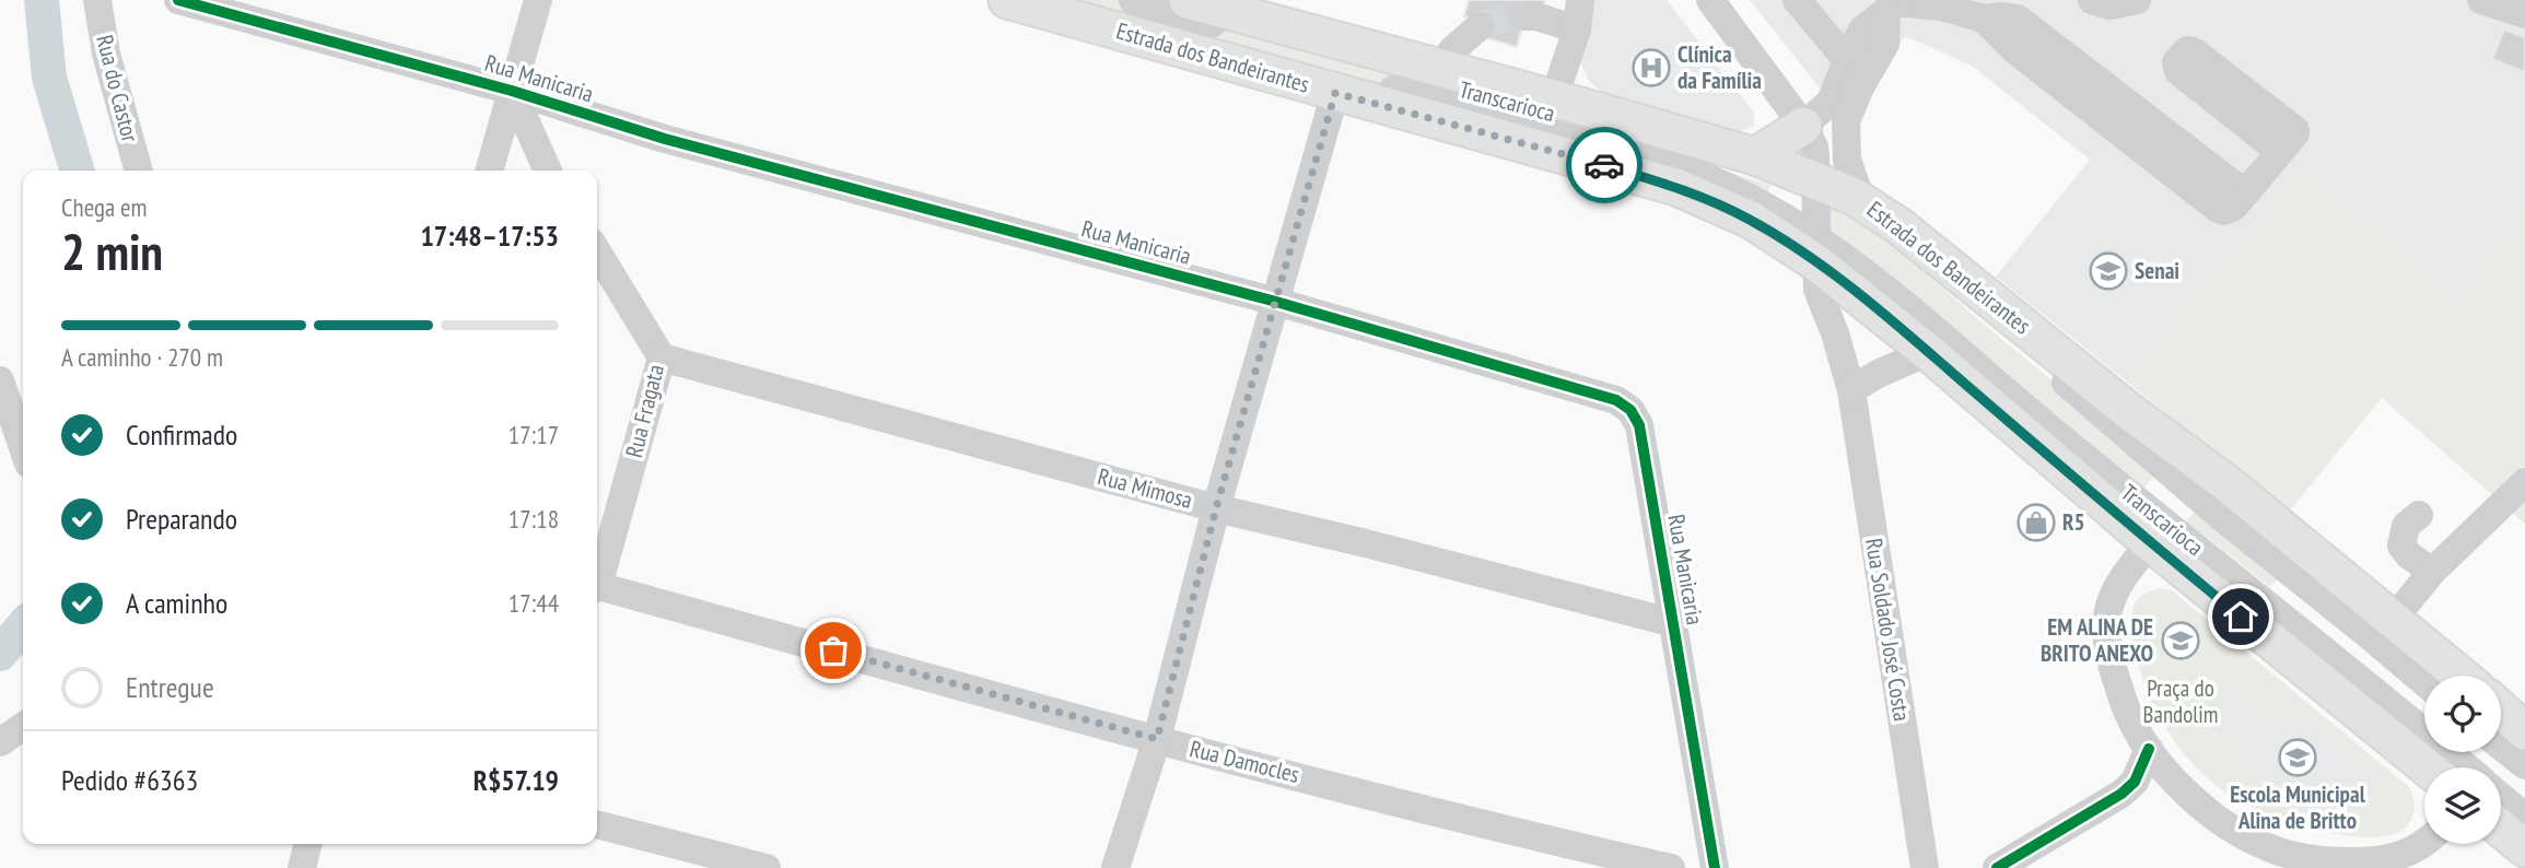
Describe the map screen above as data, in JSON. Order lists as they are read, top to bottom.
{
  "streets": {
    "main road": ["Estrada dos Bandeirantes"],
    "street": [
      "Rua Manicaria",
      "Rua do Castor",
      "Transcarioca",
      "Rua Fragata",
      "Rua Mimosa",
      "Rua Soldado José Costa",
      "Rua Damocles"
    ]
  },
  "crossings": [
    ["Estrada dos Bandeirantes", "Transcarioca"],
    ["Estrada dos Bandeirantes", "Rua Soldado José Costa"],
    ["Rua Manicaria", "Rua Mimosa"],
    ["Transcarioca", "Rua Soldado José Costa"],
    ["Rua Fragata", "Rua Mimosa"]
  ],
  "parks": ["Praça do Bandolim"],
  "places": {
    "hospital": ["Clínica da Família"],
    "school or university": ["Senai", "EM ALINA DE BRITO ANEXO", "Escola Municipal Alina de Britto"],
    "shop": ["R5"]
  },
  "page": {
    "heading": ["2 min", "Chega em", "17:48–17:53"],
    "panel": ["Pedido #6363", "R$57.19"],
    "bar": "A caminho · 270 m",
    "list": [
      ["Confirmado", "17:17"],
      ["Preparando", "17:18"],
      ["A caminho", "17:44"],
      "Entregue"
    ]
  }
}
